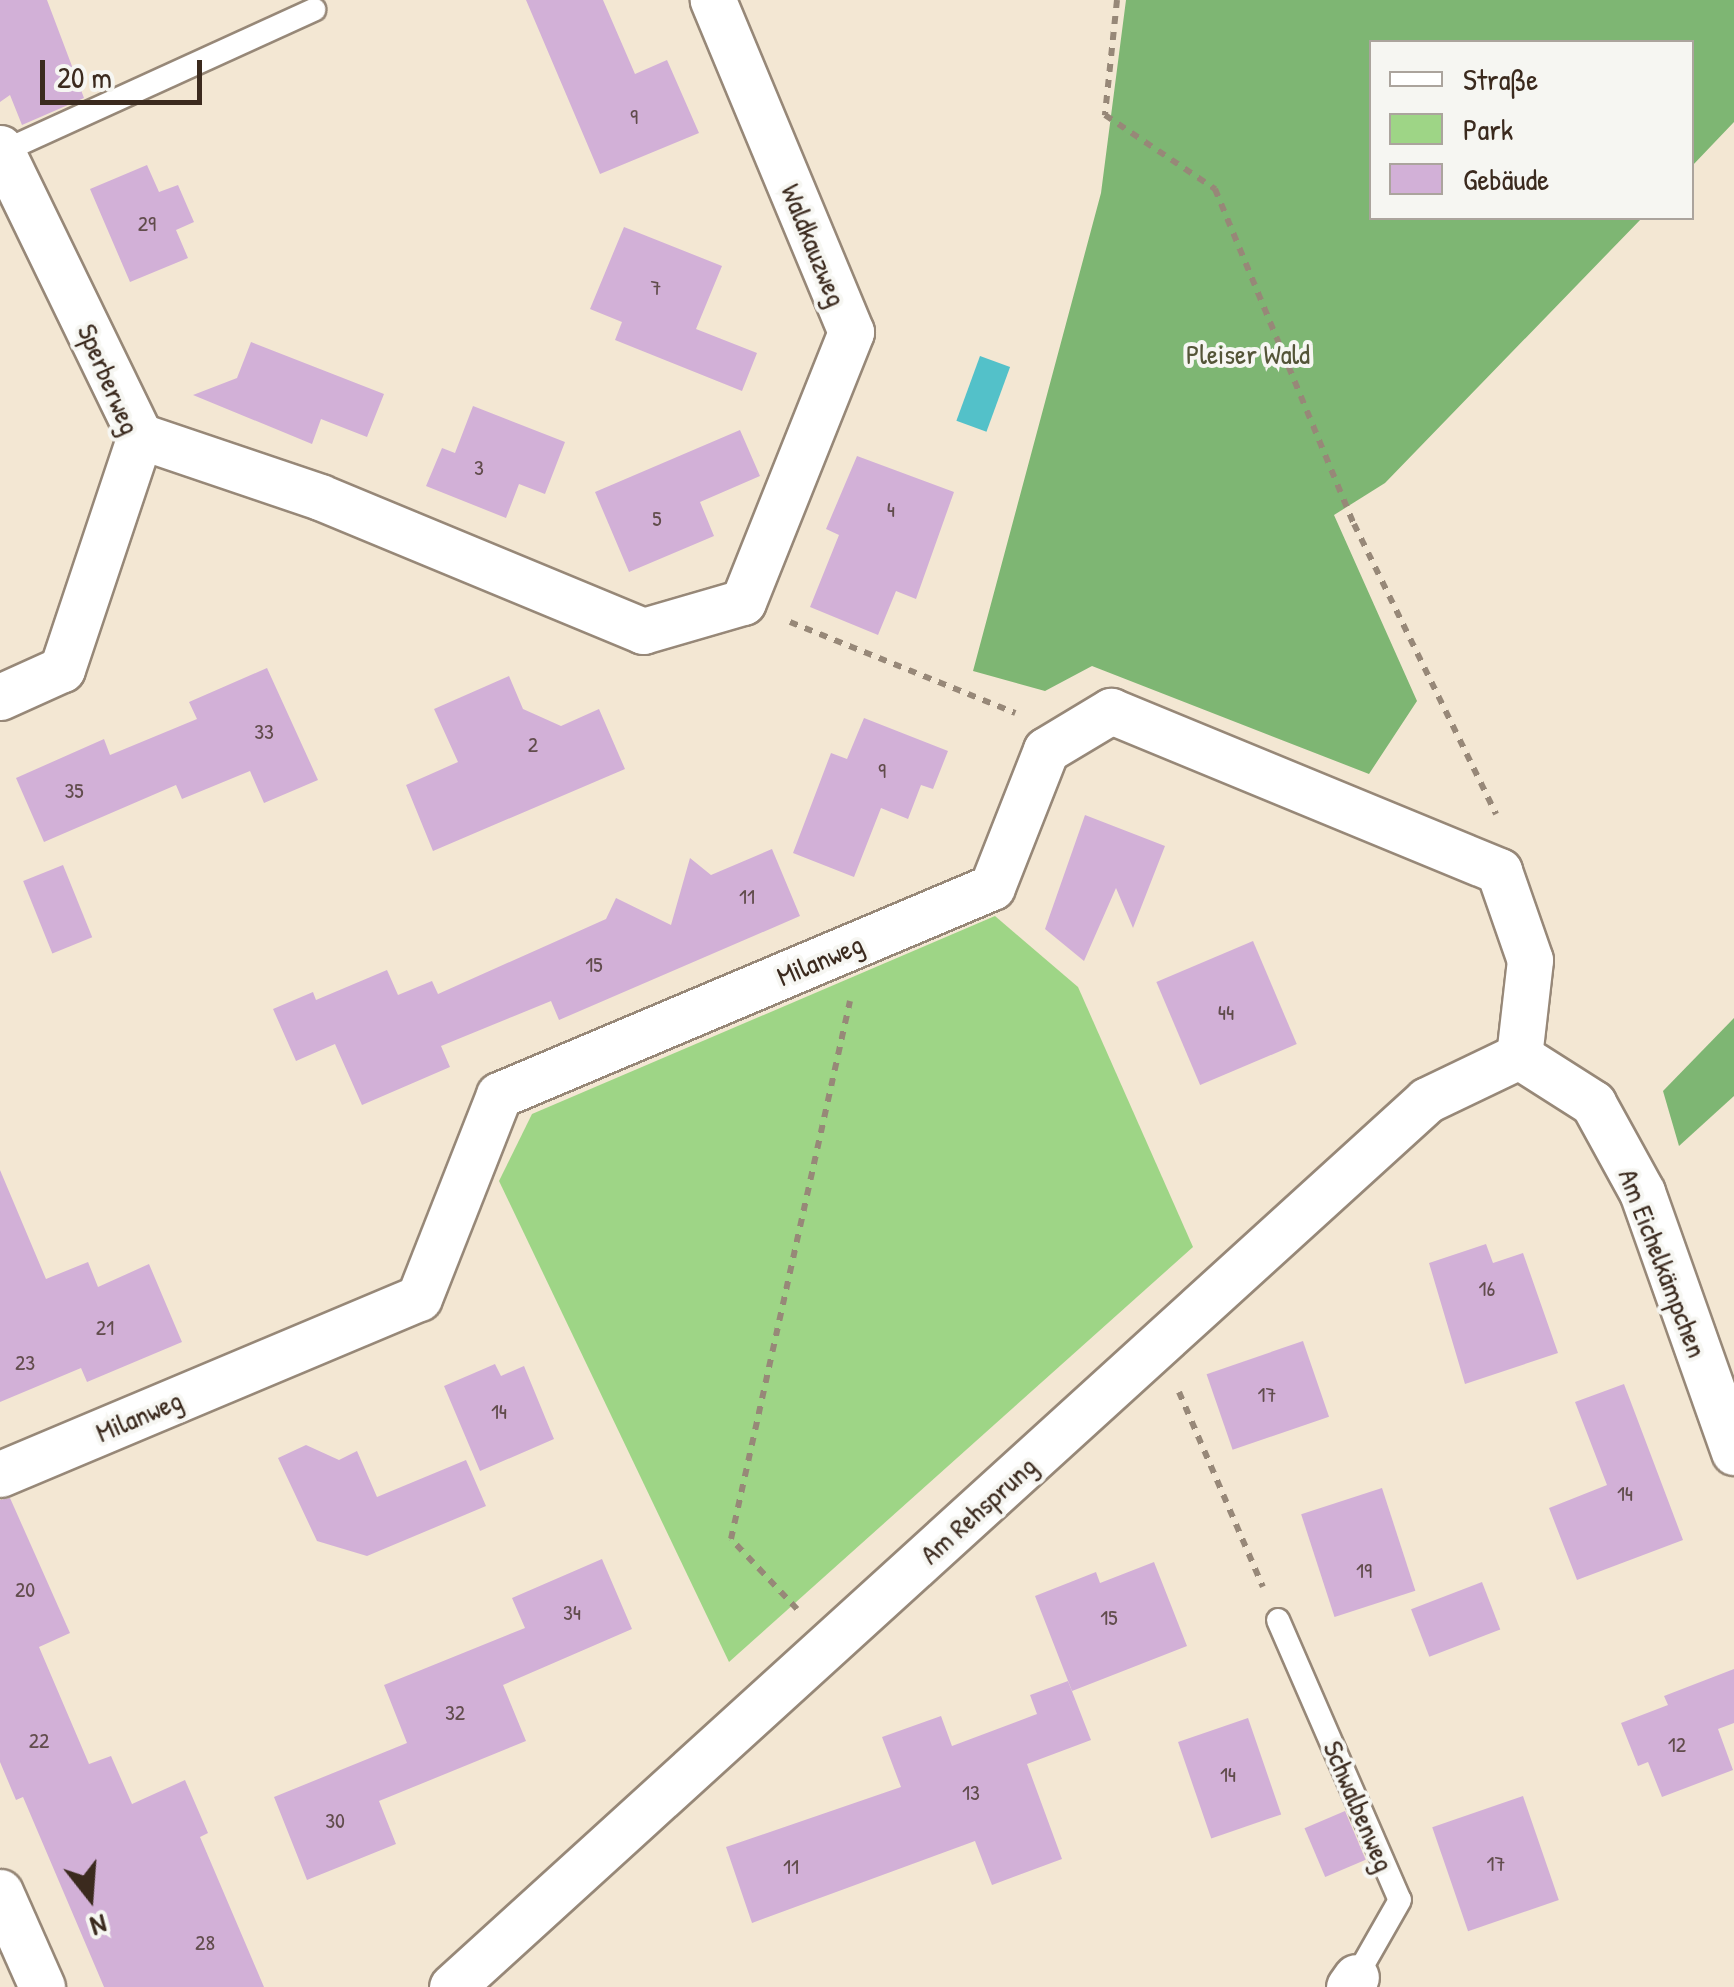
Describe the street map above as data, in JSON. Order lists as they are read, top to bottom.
{
  "streets": {
    "street": [
      "Waldkauzweg",
      "Sperberweg",
      "Milanweg",
      "Am Eichelkämpchen",
      "Am Rehsprung"
    ],
    "lane": ["Schwalbenweg"]
  },
  "crossings": [
    ["Milanweg", "Am Eichelkämpchen"],
    ["Milanweg", "Am Rehsprung"],
    ["Am Eichelkämpchen", "Am Rehsprung"]
  ],
  "parks": ["Pleiser Wald"],
  "house_numbers": [
    "9",
    "29",
    "7",
    "3",
    "4",
    "5",
    "33",
    "2",
    "9",
    "35",
    "11",
    "15",
    "44",
    "16",
    "21",
    "23",
    "17",
    "14",
    "14",
    "19",
    "20",
    "34",
    "15",
    "32",
    "22",
    "12",
    "14",
    "13",
    "30",
    "17",
    "11",
    "28"
  ],
  "legend": ["Straße", "Park", "Gebäude"],
  "scale_bar": "20 m",
  "north": "bottom"
}
